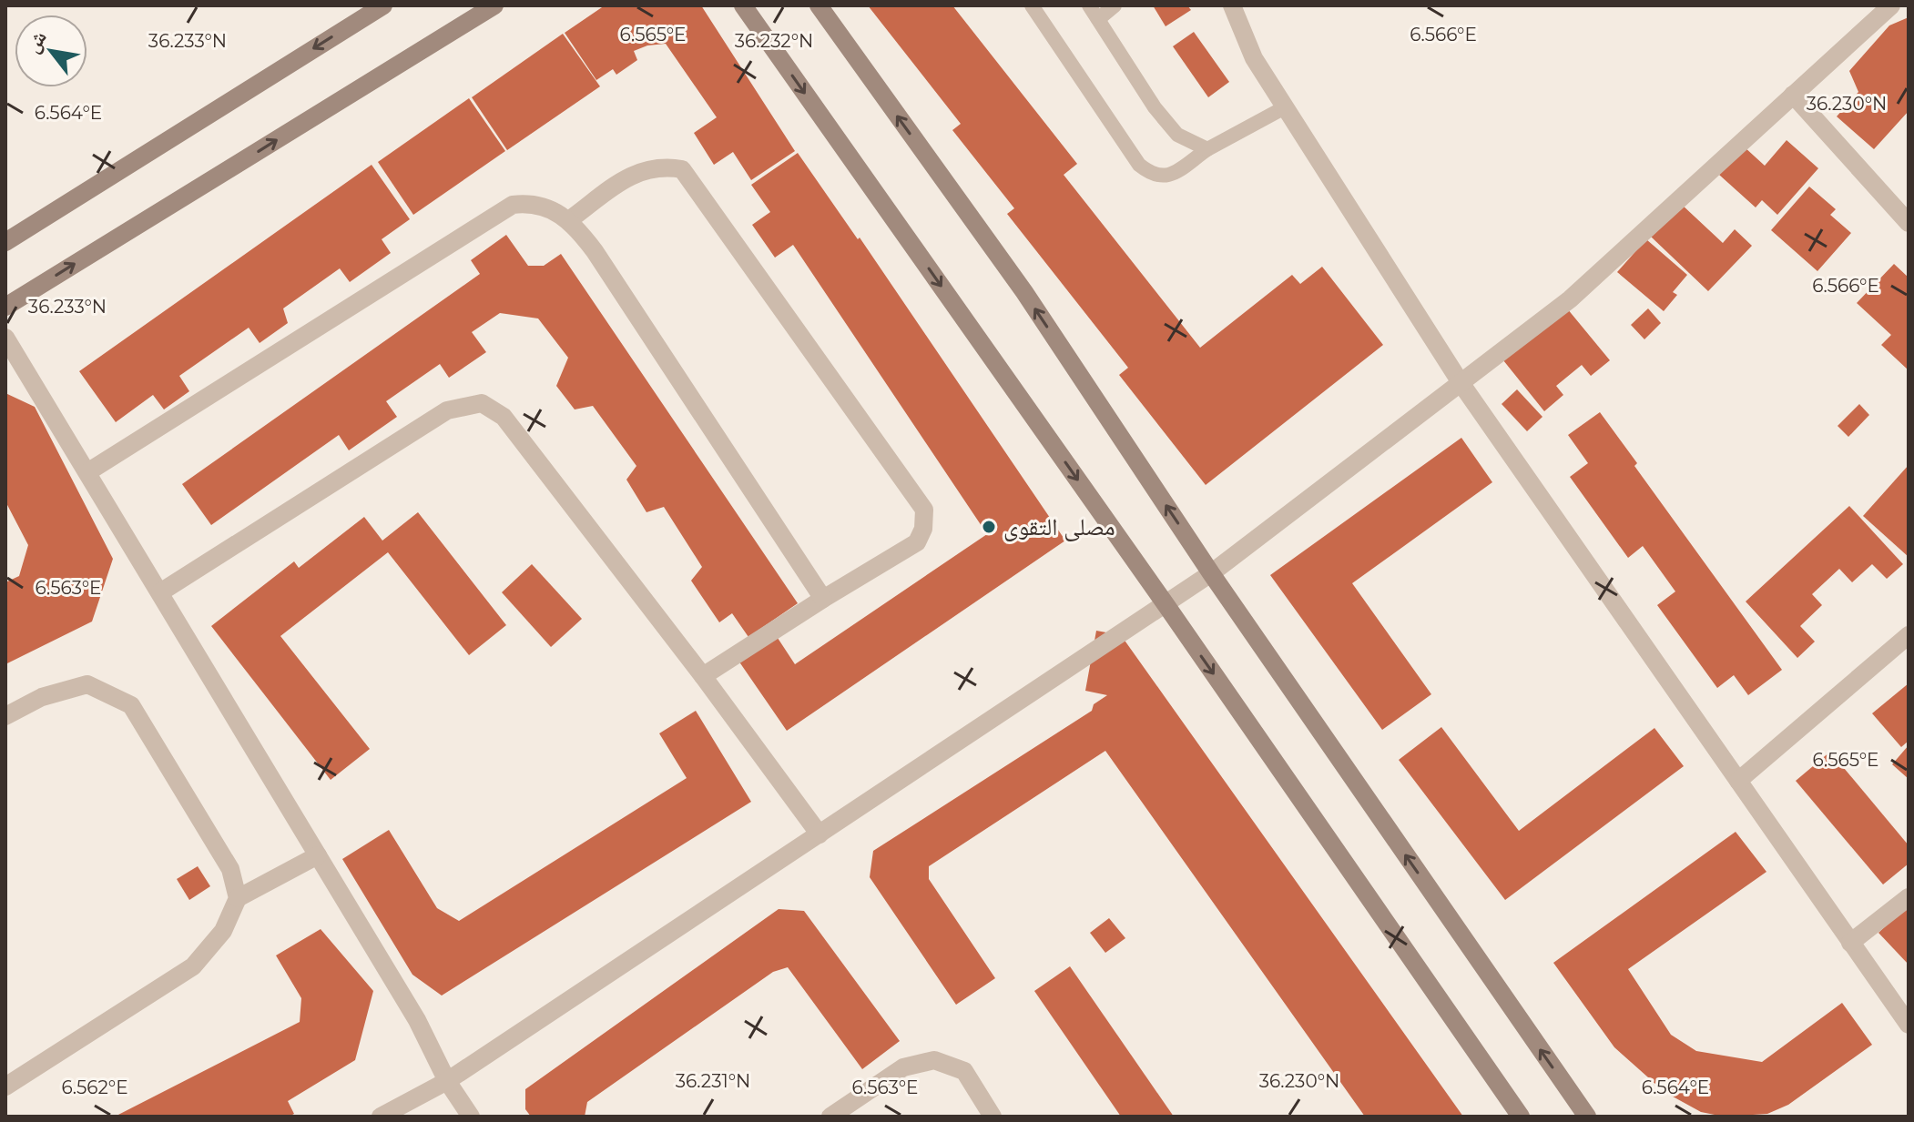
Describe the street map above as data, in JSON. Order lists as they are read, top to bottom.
{
  "places": ["مصلى التقوى"],
  "north": "top left",
  "coordinates": [
    "6.565°E",
    "6.566°E",
    "36.233°N",
    "36.232°N",
    "36.230°N",
    "6.564°E",
    "6.563°E",
    "36.231°N",
    "6.562°E"
  ]
}
